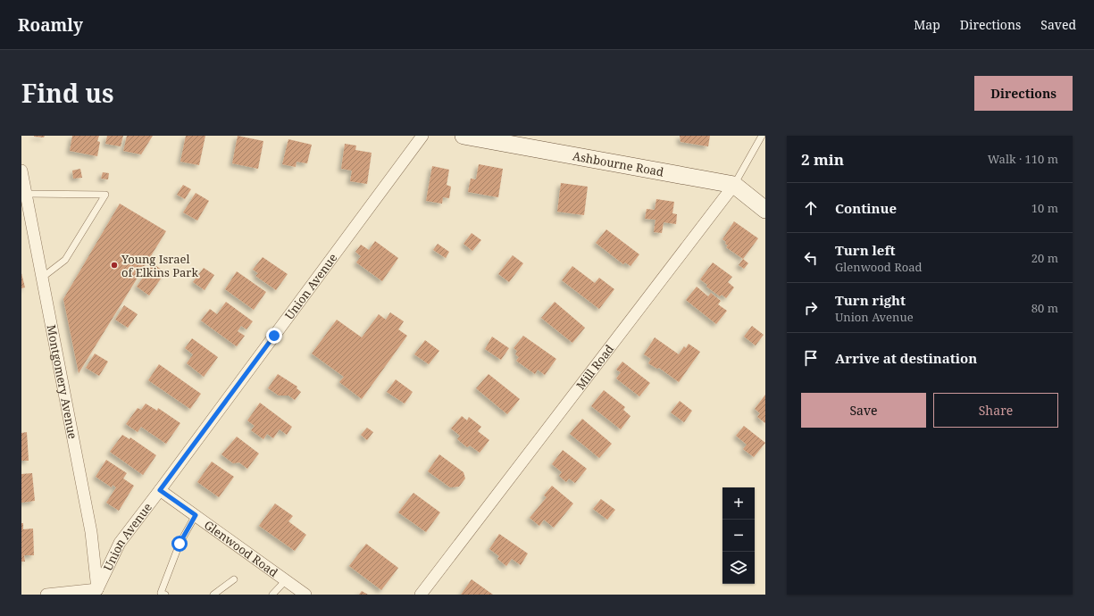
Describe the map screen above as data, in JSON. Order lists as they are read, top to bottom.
{
  "streets": {
    "street": [
      "Ashbourne Road",
      "Union Avenue",
      "Mill Road",
      "Montgomery Avenue",
      "Glenwood Road"
    ]
  },
  "crossings": [
    ["Ashbourne Road", "Mill Road"],
    ["Union Avenue", "Montgomery Avenue"],
    ["Union Avenue", "Glenwood Road"]
  ],
  "places": ["Young Israel of Elkins Park"],
  "page": {
    "header": "Roamly",
    "nav": ["Map", "Directions", "Saved"],
    "title": "Find us",
    "buttons": [
      "Directions",
      ["Save", "Share"]
    ],
    "heading": ["2 min", "Walk · 110 m"],
    "list": [
      ["Continue", "10 m"],
      ["Turn left", "Glenwood Road", "20 m"],
      ["Turn right", "Union Avenue", "80 m"],
      "Arrive at destination"
    ],
    "map_buttons": ["+", "−"]
  }
}
